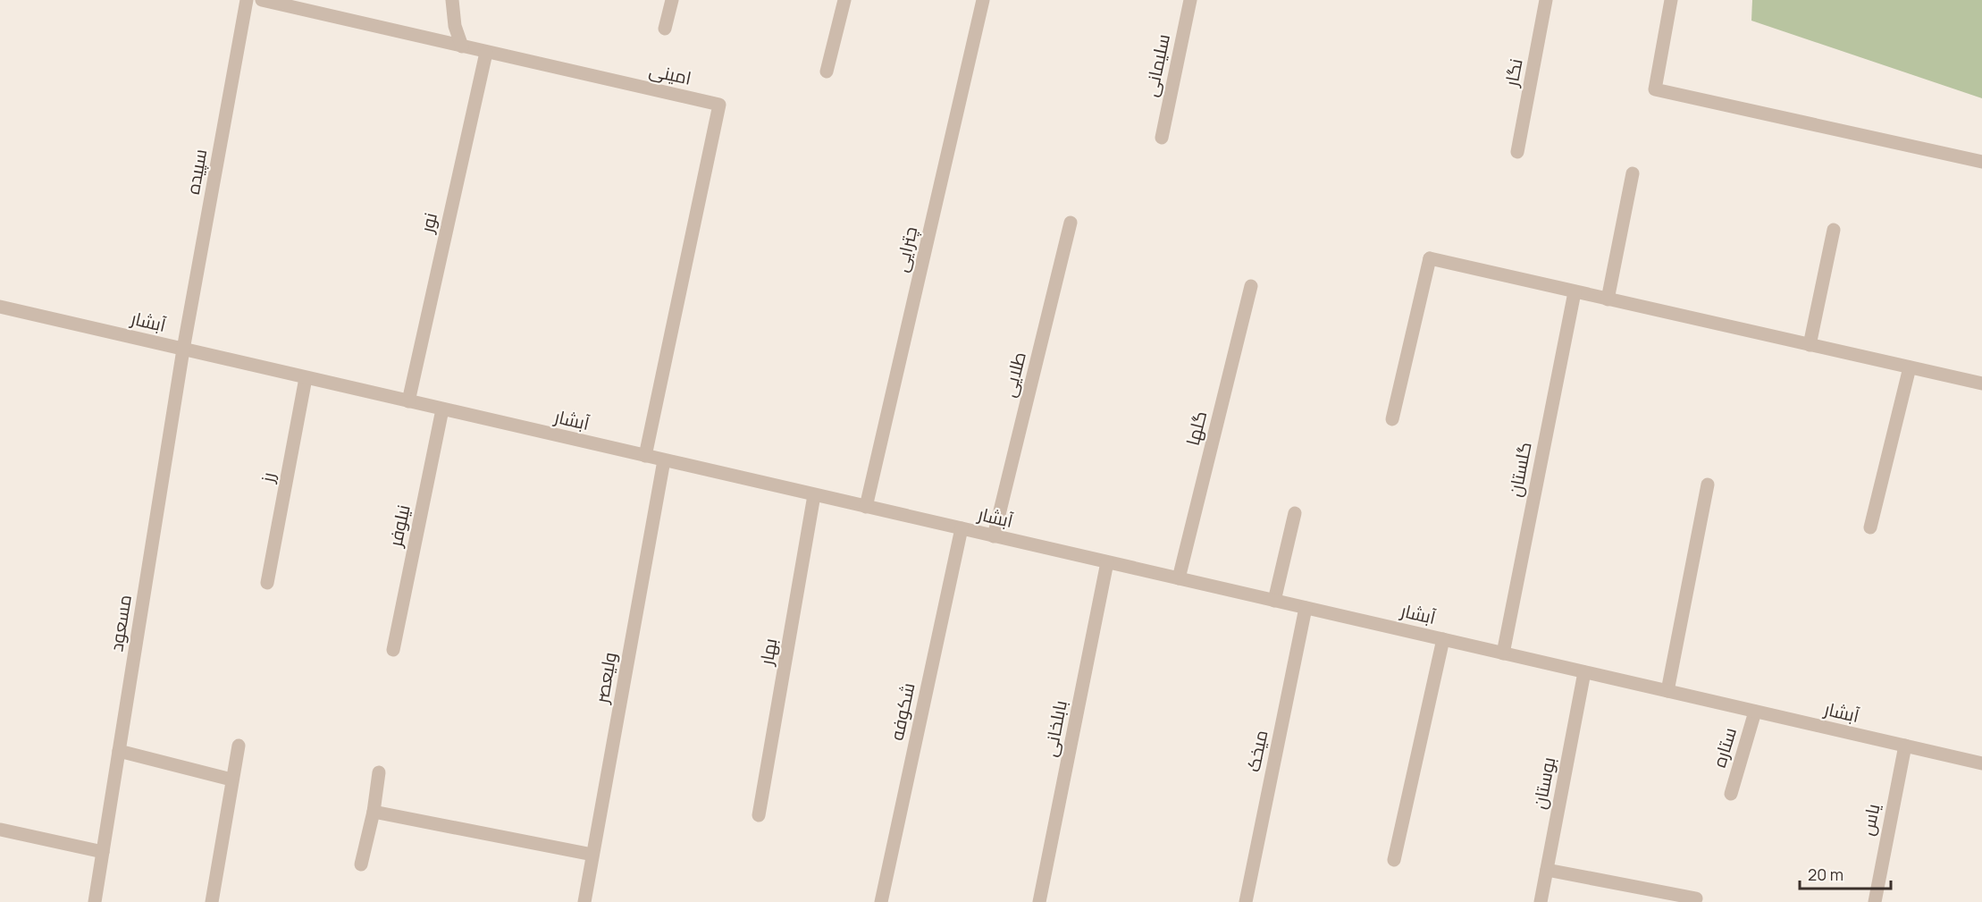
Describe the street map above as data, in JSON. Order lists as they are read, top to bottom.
{
  "streets": {
    "street": [
      "سلیمانی",
      "نگار",
      "امینی",
      "سپیده",
      "نور",
      "چترایی",
      "آبشار",
      "طلایی",
      "گلها",
      "گلستان",
      "رز",
      "نیلوفر",
      "مسعود",
      "بهار",
      "ولیعصر",
      "شکوفه",
      "بابلخانی",
      "ستاره",
      "میخک",
      "بوستان",
      "یاس"
    ]
  },
  "crossings": [
    ["امینی", "نور"],
    ["امینی", "آبشار"],
    ["سپیده", "آبشار"],
    ["سپیده", "مسعود"],
    ["نور", "آبشار"],
    ["چترایی", "آبشار"],
    ["آبشار", "طلایی"],
    ["آبشار", "گلها"],
    ["آبشار", "گلستان"],
    ["آبشار", "رز"],
    ["آبشار", "نیلوفر"],
    ["آبشار", "مسعود"],
    ["آبشار", "بهار"],
    ["آبشار", "ولیعصر"],
    ["آبشار", "شکوفه"],
    ["آبشار", "بابلخانی"],
    ["آبشار", "ستاره"],
    ["آبشار", "میخک"],
    ["آبشار", "بوستان"],
    ["آبشار", "یاس"]
  ],
  "scale_bar": "20 m"
}
